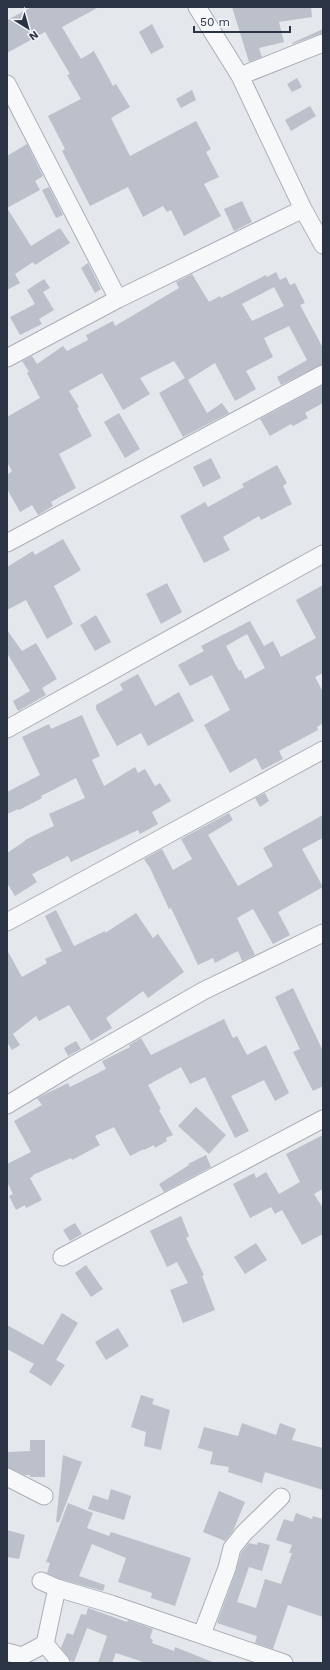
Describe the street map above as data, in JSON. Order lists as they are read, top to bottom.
{
  "scale_bar": "50 m",
  "north": "bottom right"
}
